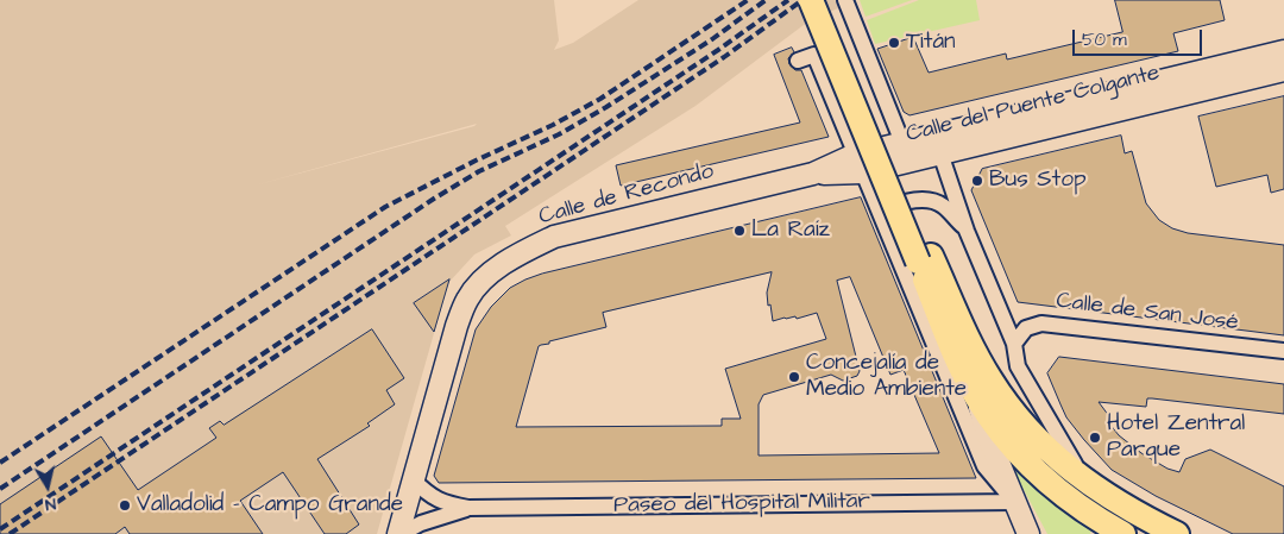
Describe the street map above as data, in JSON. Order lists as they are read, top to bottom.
{
  "streets": {
    "street": [
      "Calle del Puente Colgante",
      "Calle de Recondo",
      "Calle de San José",
      "Paseo del Hospital Militar"
    ]
  },
  "crossings": [
    ["Calle del Puente Colgante", "Calle de Recondo"],
    ["Calle de Recondo", "Paseo del Hospital Militar"]
  ],
  "places": [
    "Titán",
    "Bus Stop",
    "La Raíz",
    "Concejalía de Medio Ambiente",
    "Hotel Zentral Parque",
    "Valladolid - Campo Grande"
  ],
  "scale_bar": "50 m",
  "north": "bottom"
}
